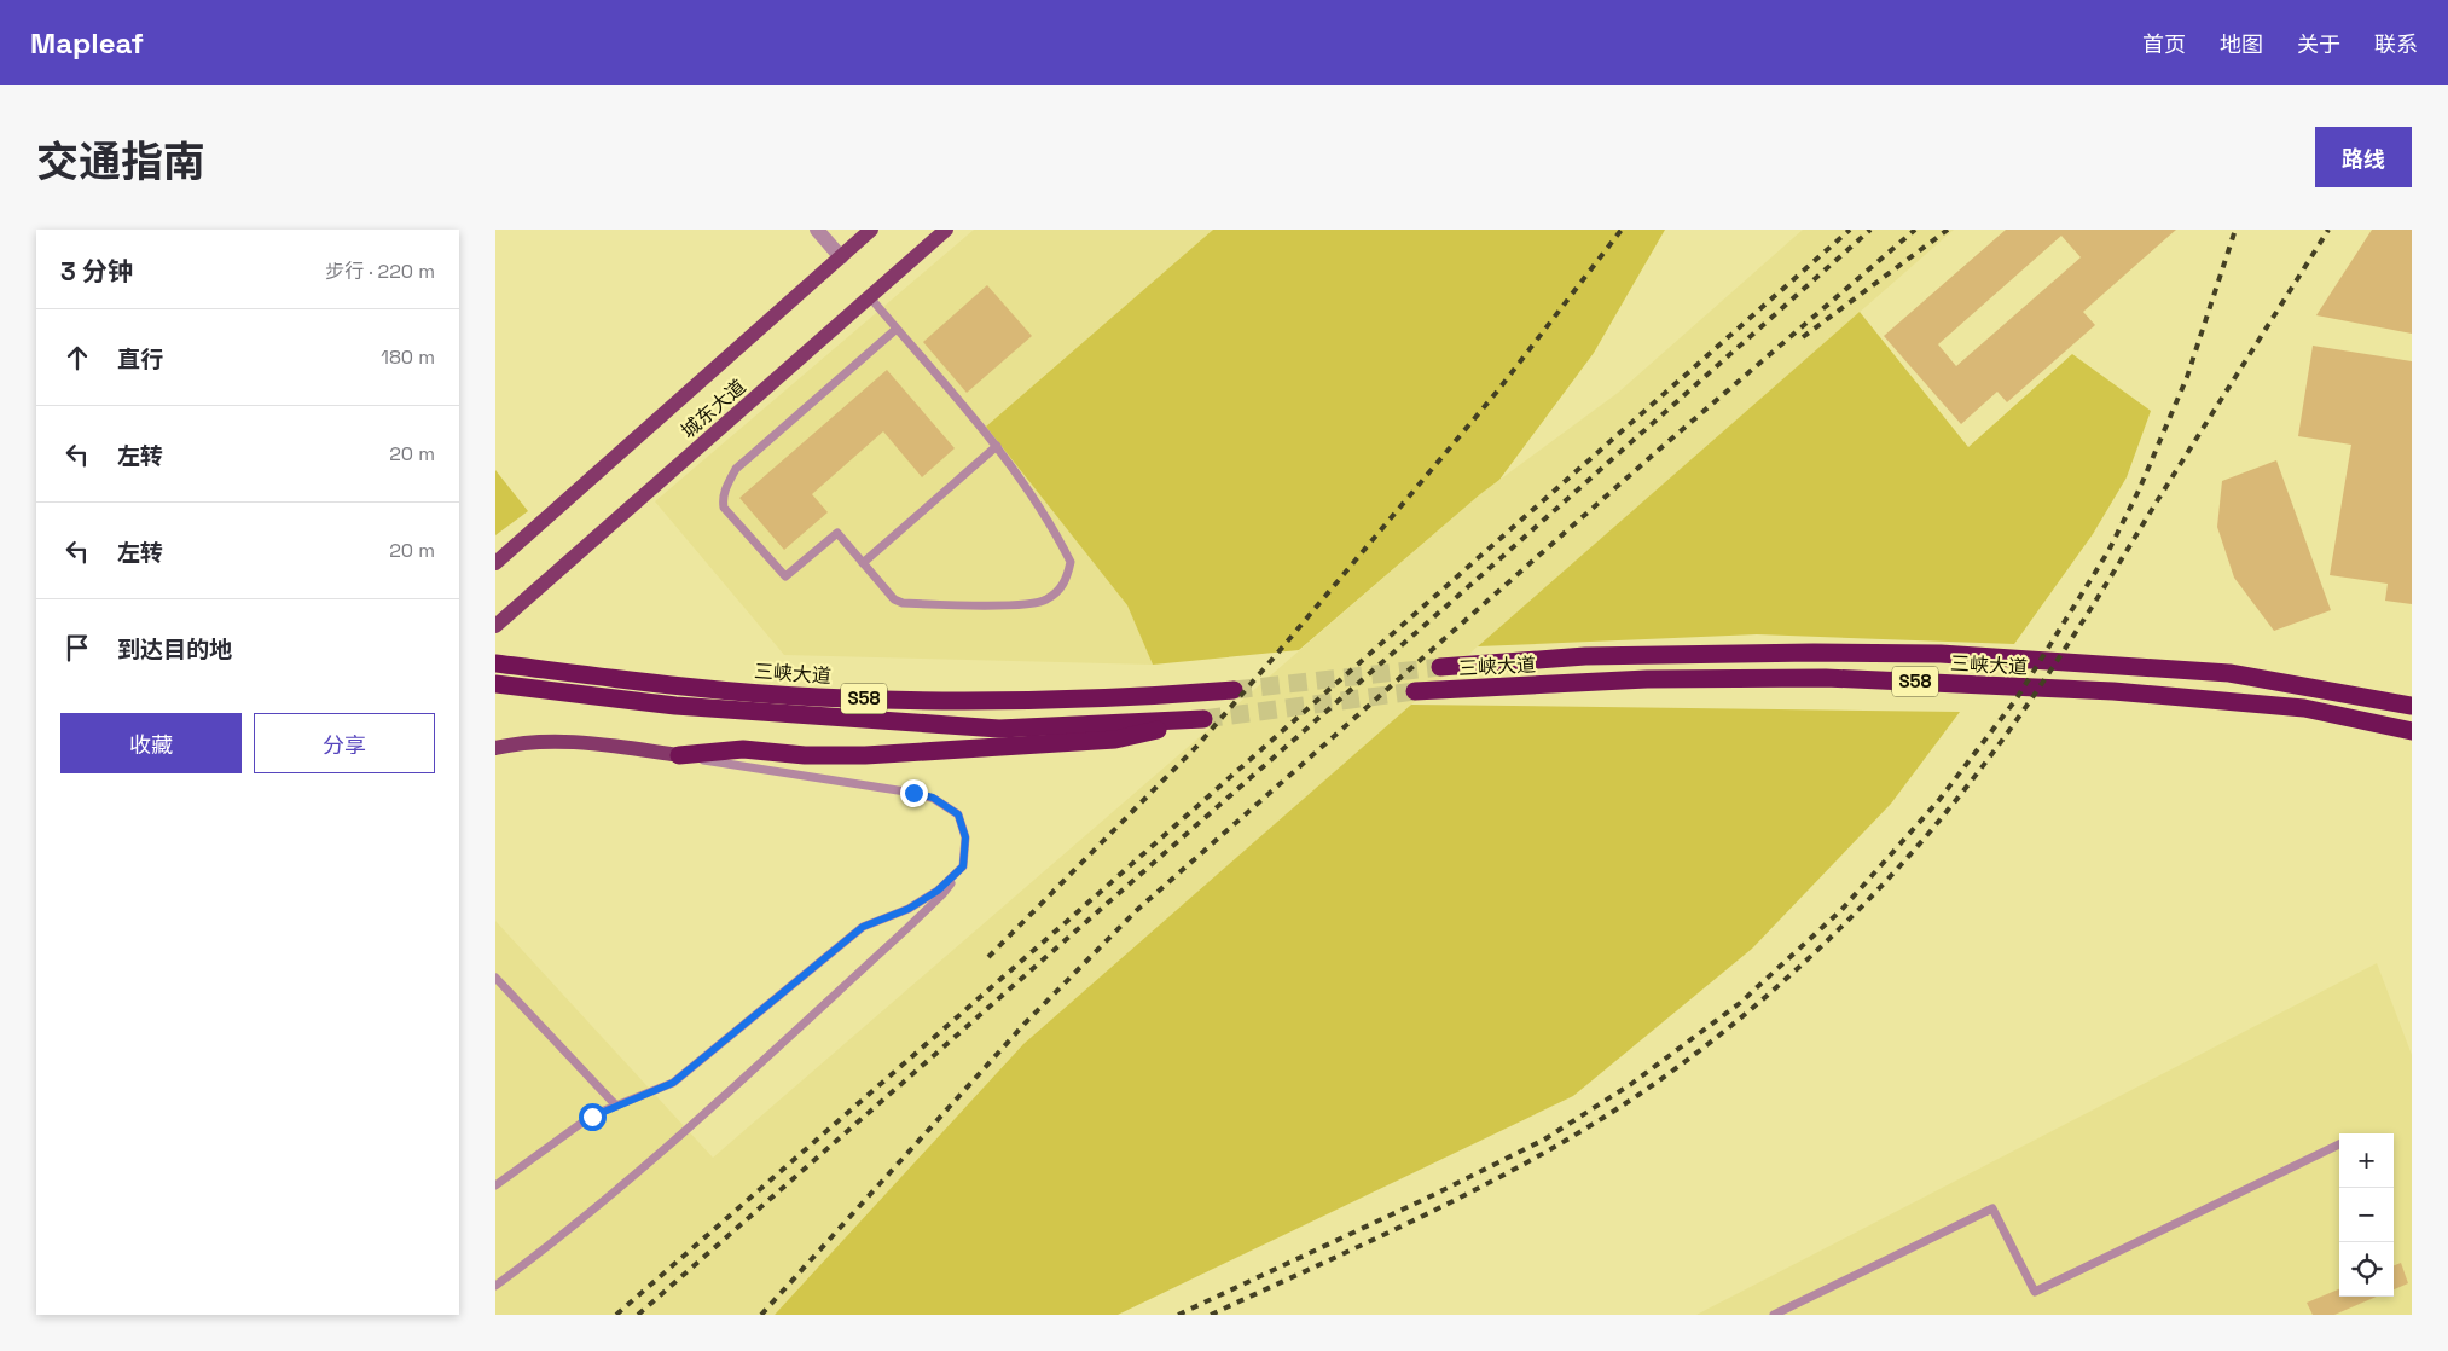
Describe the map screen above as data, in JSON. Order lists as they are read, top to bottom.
{
  "streets": {
    "highway": ["三峡大道", "S58"],
    "main road": ["城东大道"]
  },
  "page": {
    "header": "Mapleaf",
    "nav": [
      "首页",
      "地图",
      "关于",
      "联系"
    ],
    "title": "交通指南",
    "buttons": [
      "路线",
      ["收藏", "分享"]
    ],
    "heading": ["3 分钟", "步行 · 220 m"],
    "list": [
      ["直行", "180 m"],
      ["左转", "20 m"],
      ["左转", "20 m"],
      "到达目的地"
    ],
    "map_buttons": ["+", "−"]
  }
}
